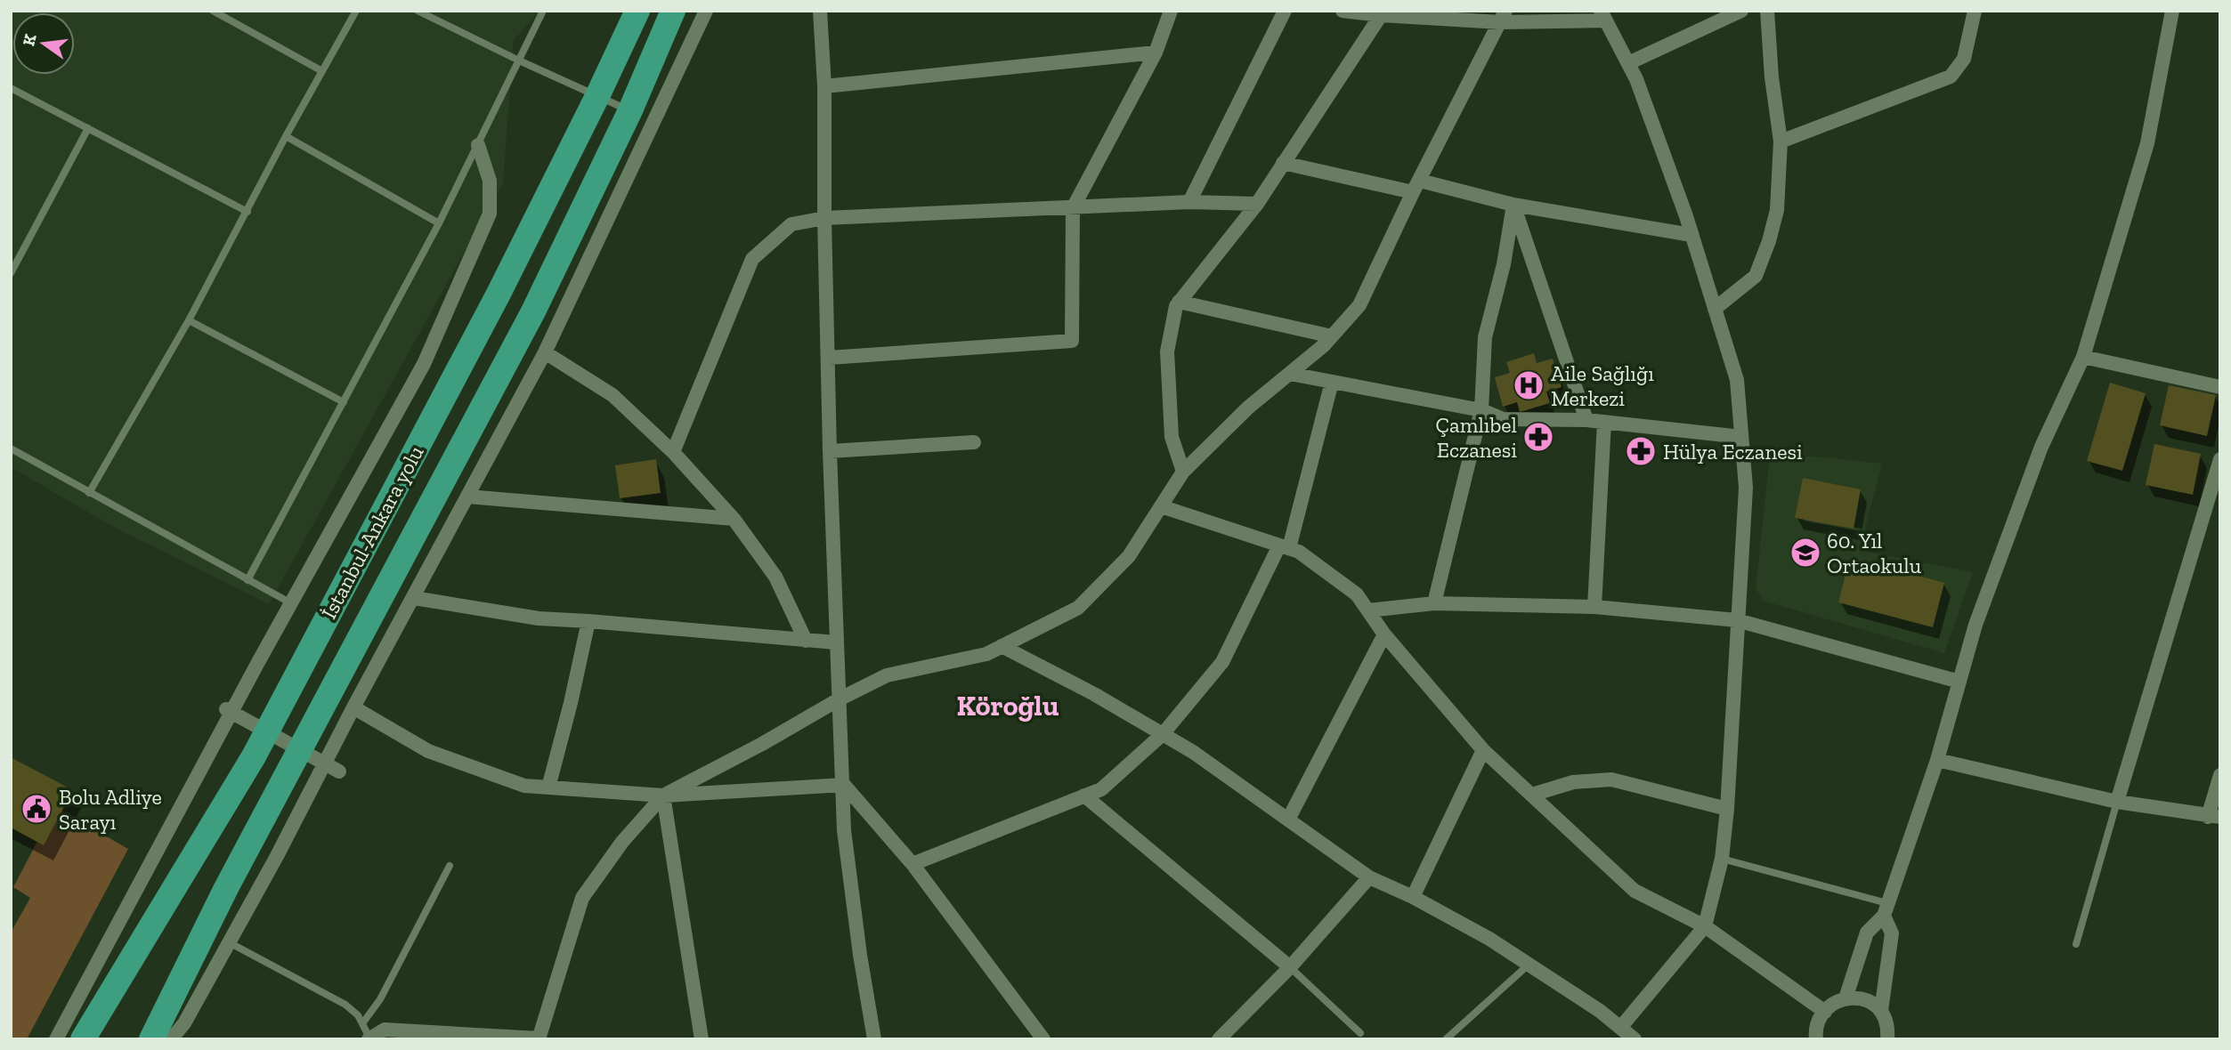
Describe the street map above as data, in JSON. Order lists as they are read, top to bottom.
{
  "streets": {
    "highway": ["İstanbul-Ankara yolu"]
  },
  "districts": ["Köroğlu"],
  "places": {
    "hospital": ["Aile Sağlığı Merkezi"],
    "pharmacy": ["Çamlıbel Eczanesi", "Hülya Eczanesi"],
    "school or university": ["60. Yıl Ortaokulu"],
    "public building": ["Bolu Adliye Sarayı"]
  },
  "north": "left"
}
